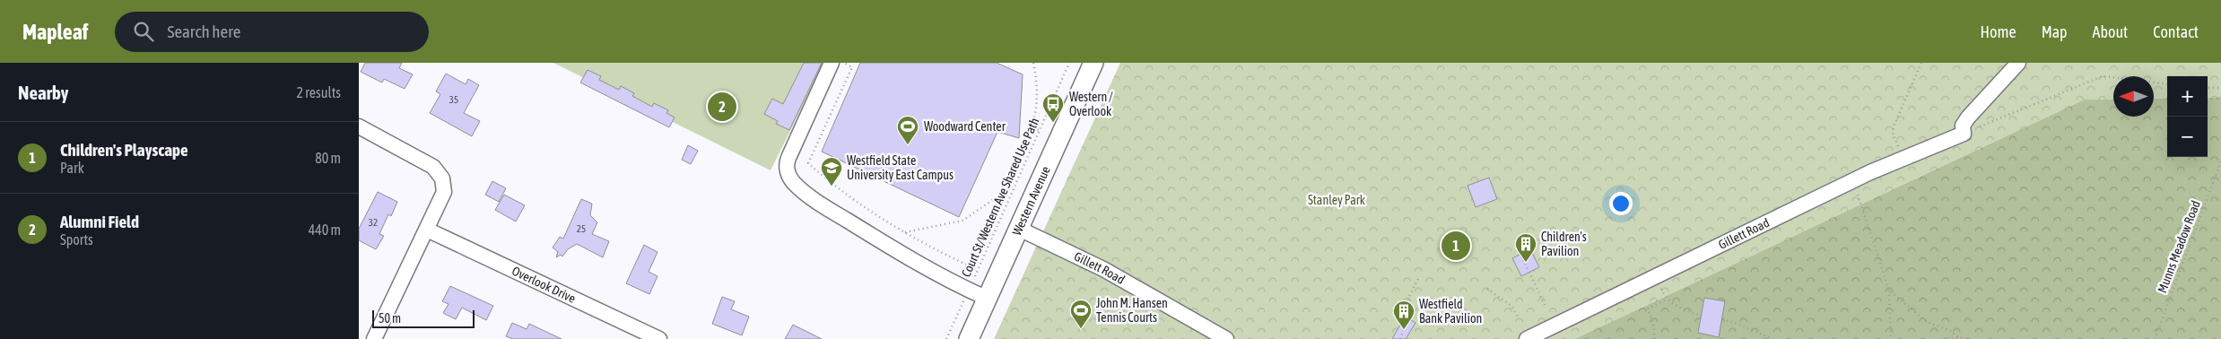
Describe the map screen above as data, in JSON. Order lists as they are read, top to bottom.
{
  "streets": {
    "main road": ["Western Avenue"],
    "street": ["Gillett Road", "Overlook Drive"],
    "path": ["Court St/Western Ave Shared Use Path", "Munns Meadow Road"]
  },
  "crossings": [
    ["Court St/Western Ave Shared Use Path", "Western Avenue"],
    ["Western Avenue", "Gillett Road"]
  ],
  "parks": ["Stanley Park"],
  "places": {
    "bus stop": ["Western / Overlook"],
    "sports": ["Woodward Center", "John M. Hansen Tennis Courts"],
    "school or university": ["Westfield State University East Campus"],
    "building": ["Children's Pavilion", "Westfield Bank Pavilion"]
  },
  "house_numbers": ["35", "32", "25"],
  "scale_bar": "50 m",
  "north": "left",
  "page": {
    "header": "Mapleaf",
    "search": "Search here",
    "nav": [
      "Home",
      "Map",
      "About",
      "Contact"
    ],
    "heading": ["Nearby", "2 results"],
    "map_buttons": ["+", "−"],
    "pins": ["2", "1"],
    "list": [
      {
        "mark": "1",
        "name": "Children's Playscape",
        "note": "Park",
        "value": "80 m"
      },
      {
        "mark": "2",
        "name": "Alumni Field",
        "note": "Sports",
        "value": "440 m"
      }
    ],
    "scale": "50 m"
  }
}
